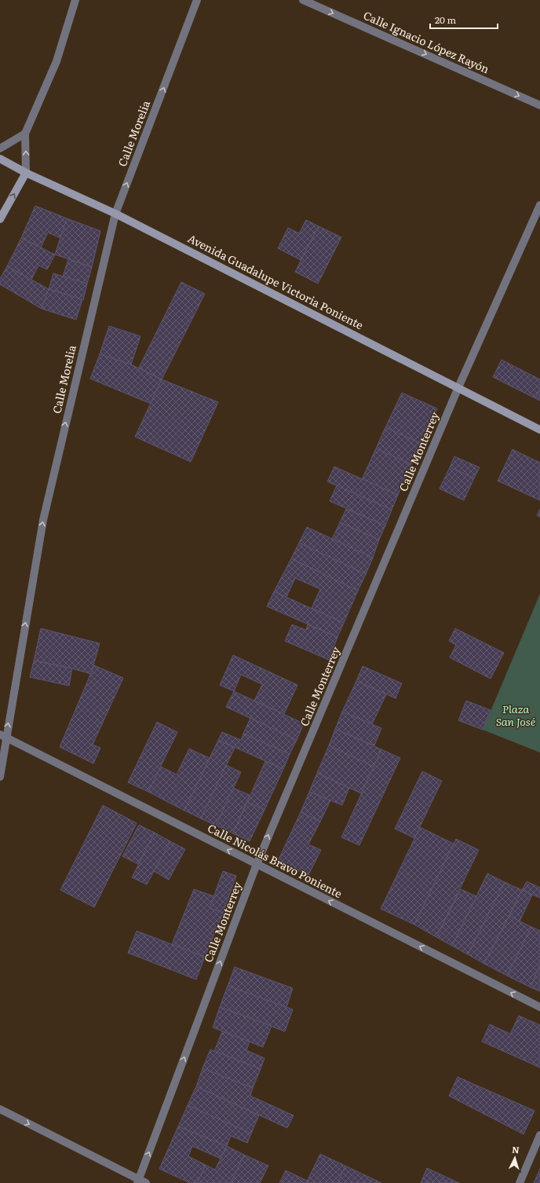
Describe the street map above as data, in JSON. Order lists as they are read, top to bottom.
{
  "streets": {
    "main road": ["Avenida Guadalupe Victoria Poniente"],
    "street": [
      "Calle Ignacio López Rayón",
      "Calle Morelia",
      "Calle Monterrey",
      "Calle Nicolás Bravo Poniente"
    ]
  },
  "crossings": [
    ["Calle Morelia", "Avenida Guadalupe Victoria Poniente"],
    ["Calle Morelia", "Calle Nicolás Bravo Poniente"],
    ["Avenida Guadalupe Victoria Poniente", "Calle Monterrey"],
    ["Calle Monterrey", "Calle Nicolás Bravo Poniente"]
  ],
  "one_way": [
    "Calle Ignacio López Rayón",
    "Calle Morelia",
    "Calle Monterrey",
    "Calle Nicolás Bravo Poniente"
  ],
  "parks": ["Plaza San José"],
  "scale_bar": "20 m",
  "north": "top"
}
